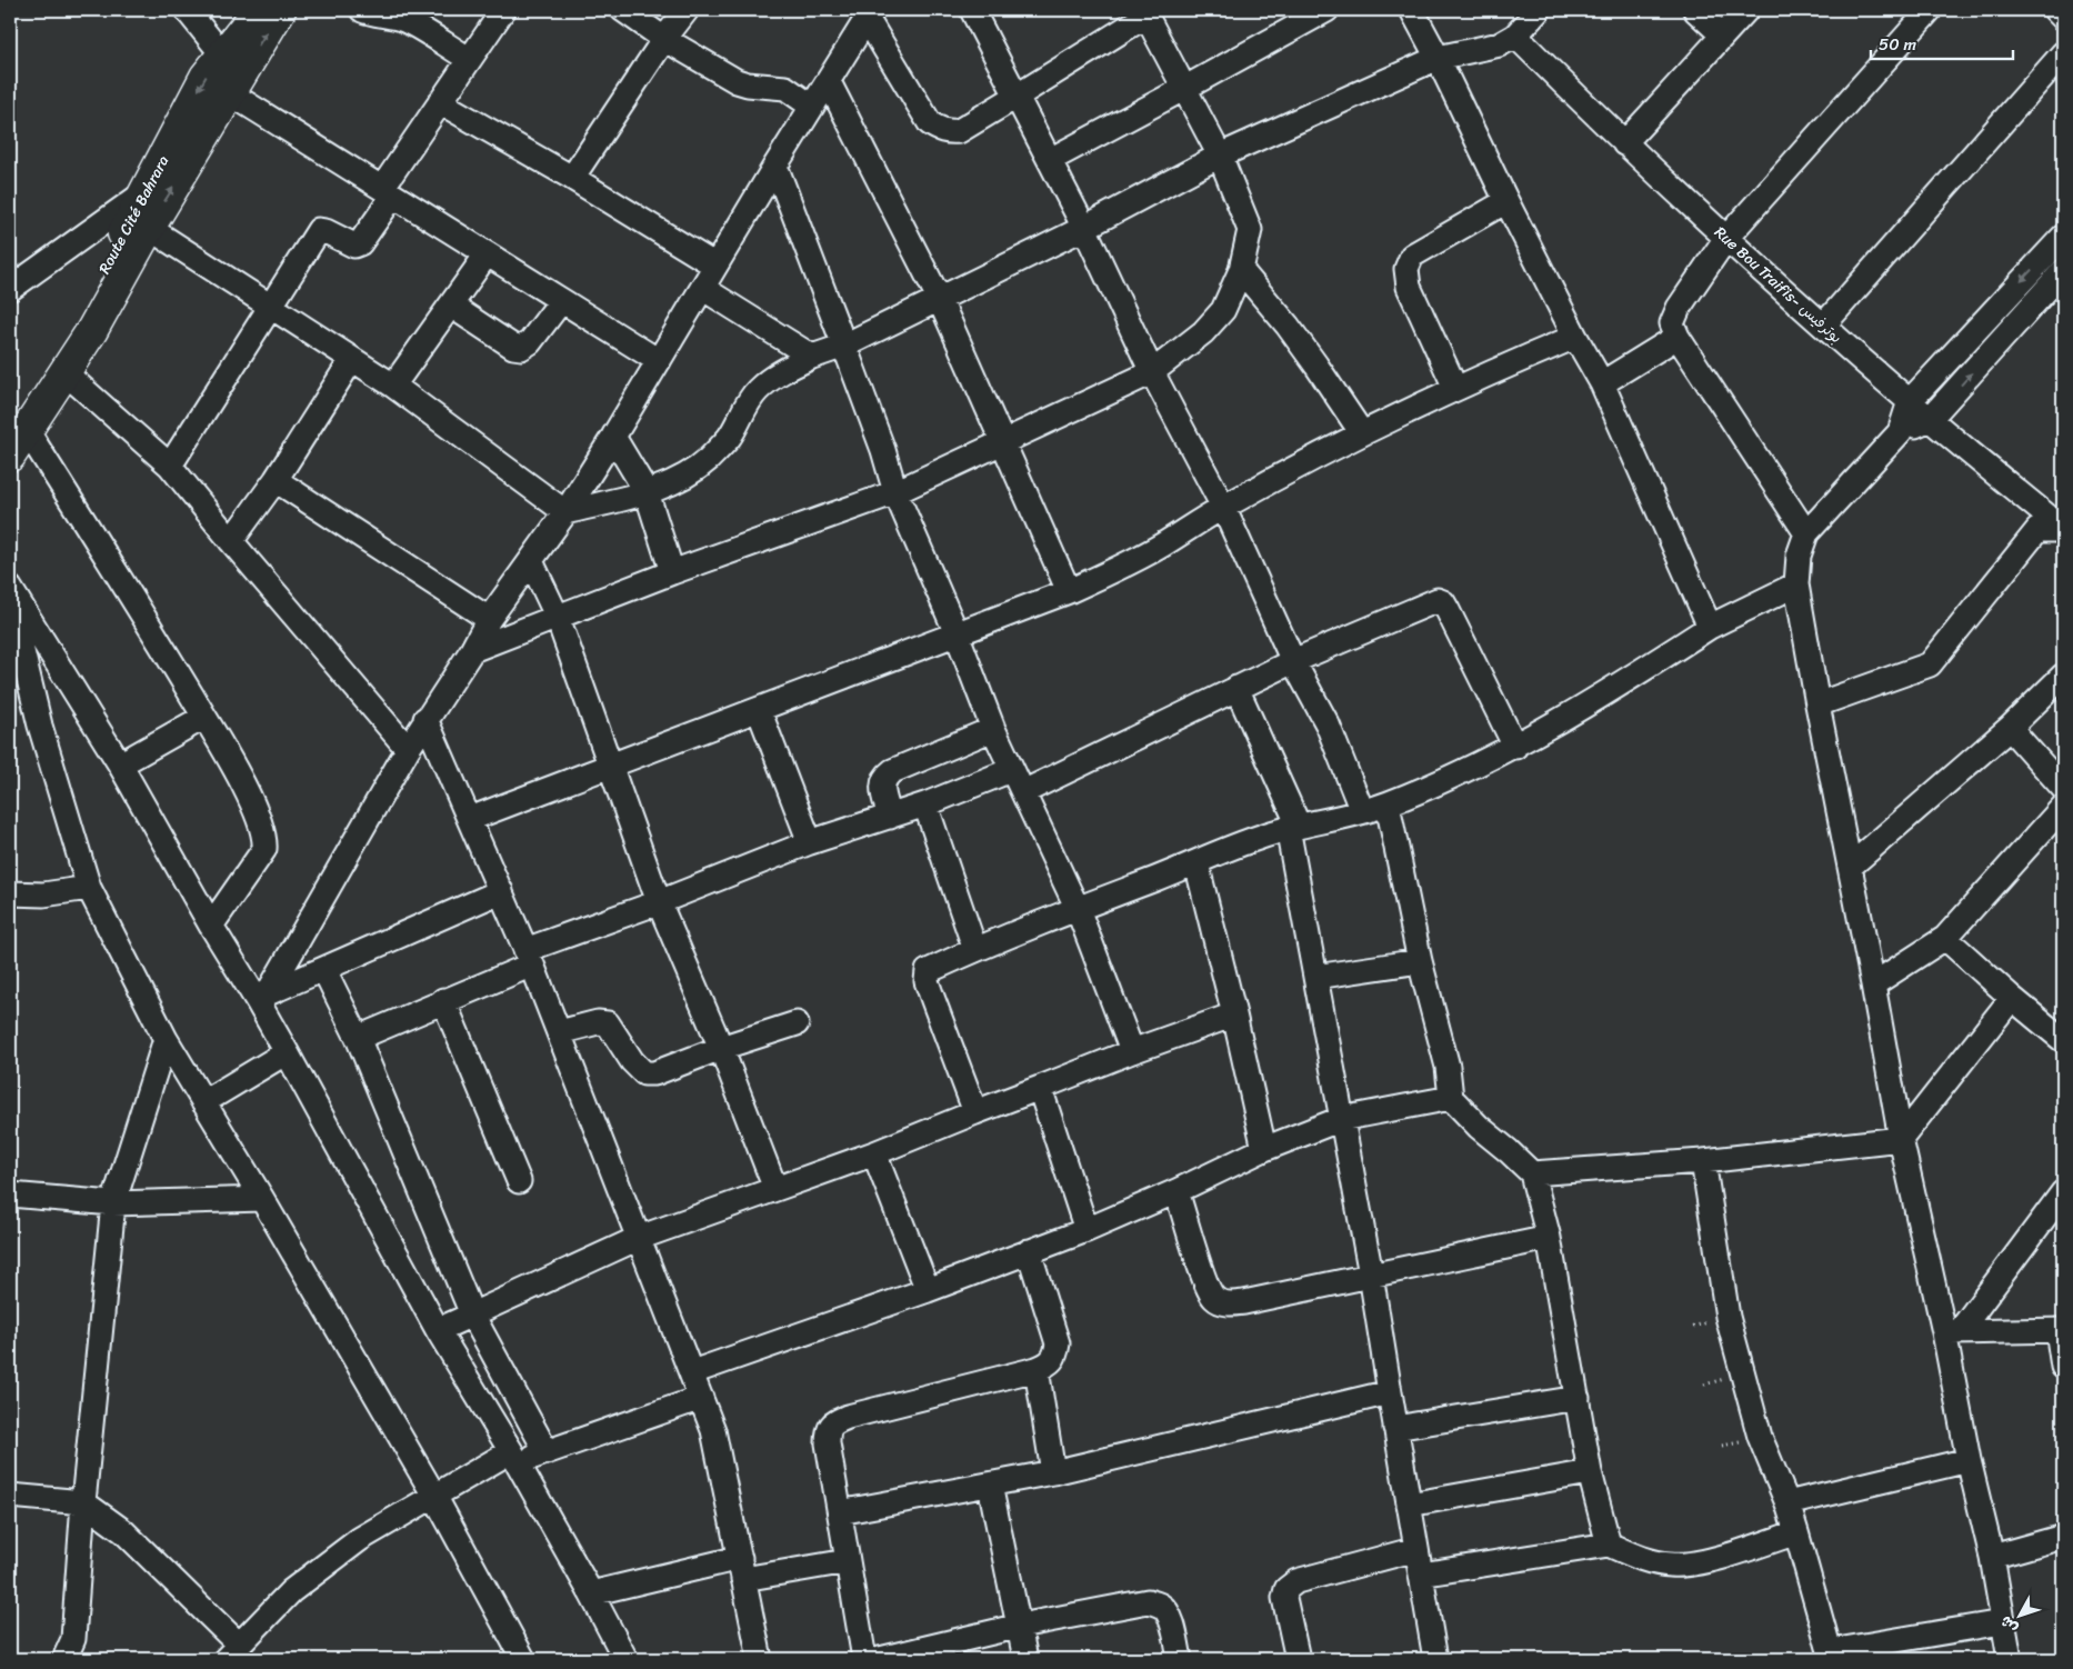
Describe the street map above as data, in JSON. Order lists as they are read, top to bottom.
{
  "streets": {
    "main road": ["Route Cité Bahrara"],
    "street": ["Rue Bou Traifis- بوترفيس"]
  },
  "scale_bar": "50 m",
  "north": "bottom left"
}
